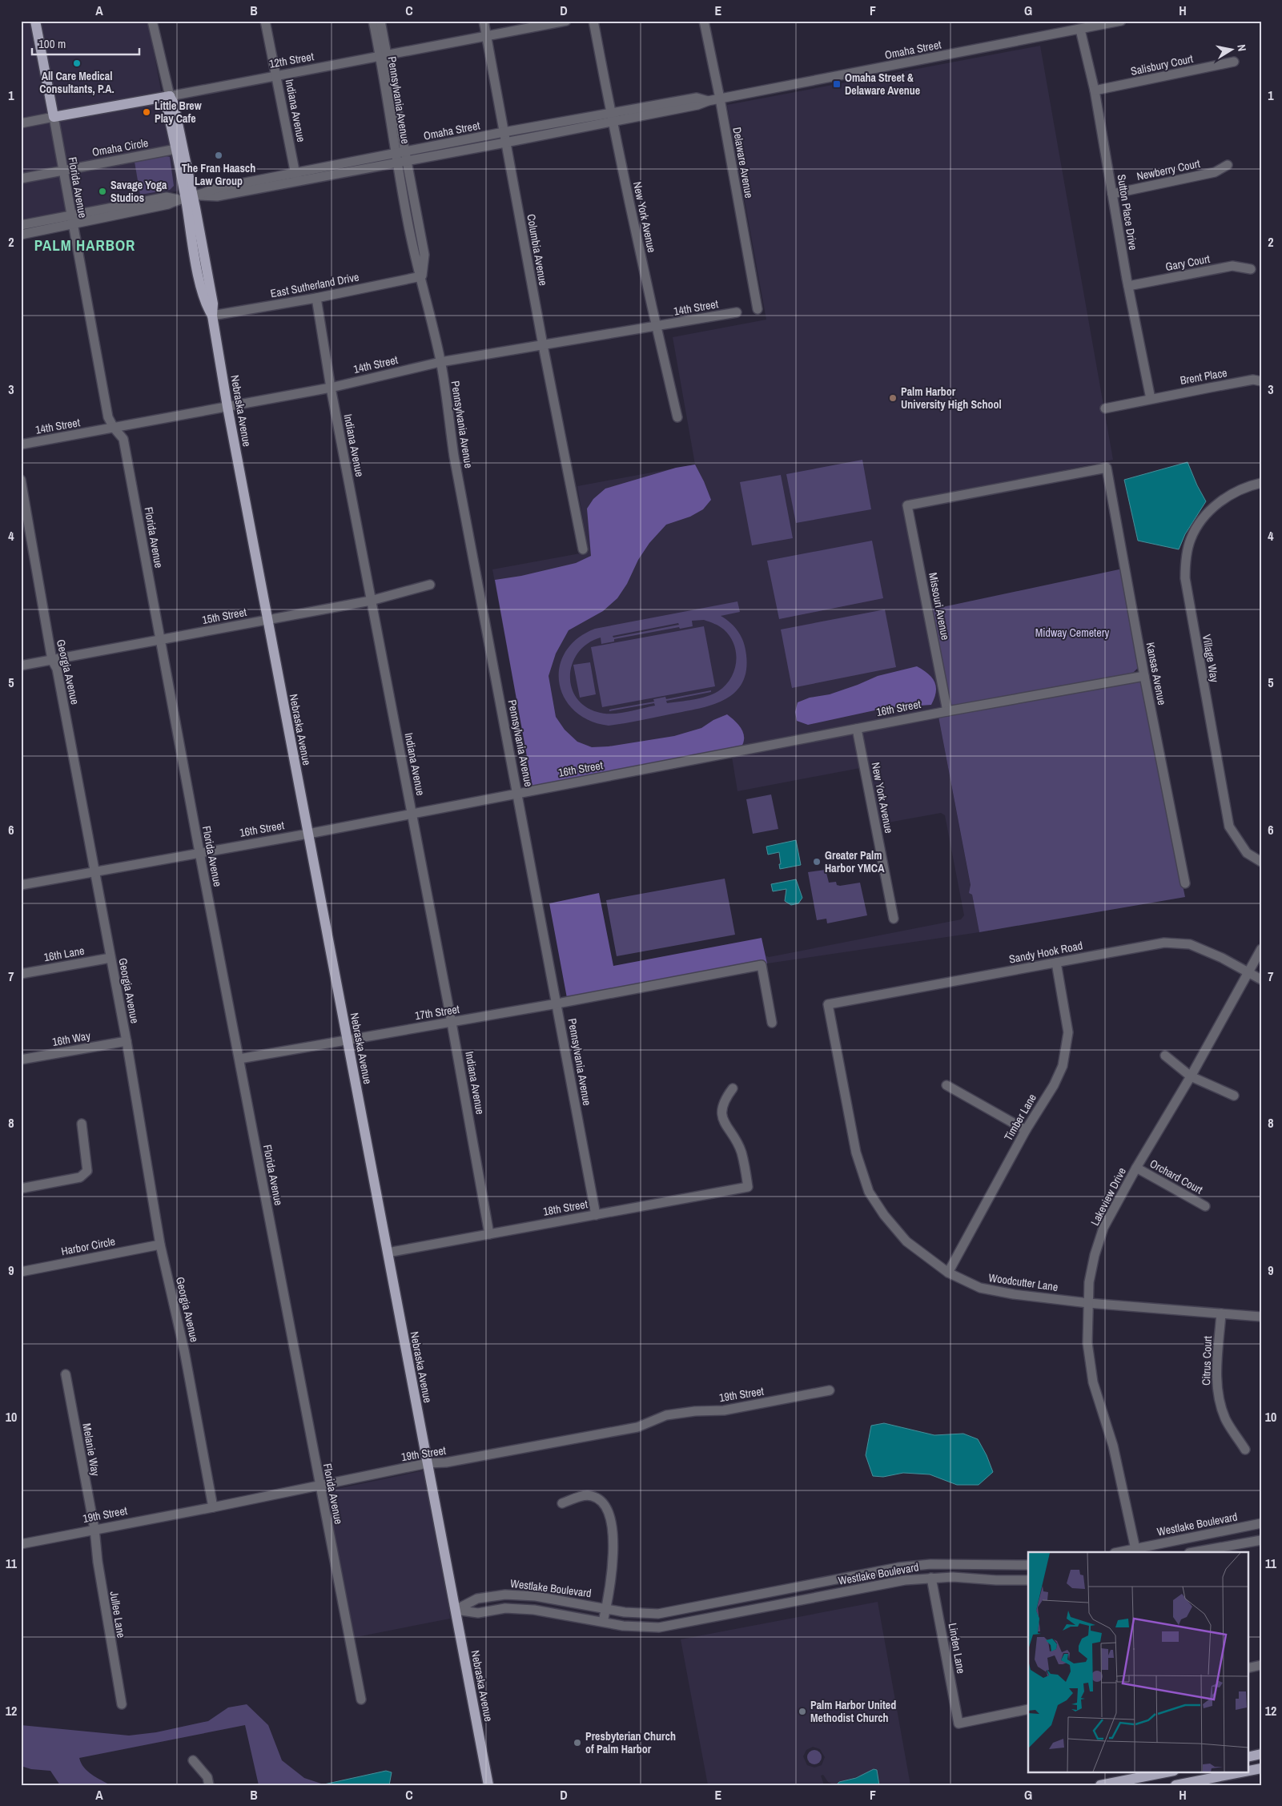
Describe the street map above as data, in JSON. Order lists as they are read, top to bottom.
{
  "streets": {
    "main road": ["12th Street", "Florida Avenue", "Nebraska Avenue"],
    "street": [
      "Omaha Street",
      "Salisbury Court",
      "Pennsylvania Avenue",
      "Indiana Avenue",
      "Omaha Circle",
      "Delaware Avenue",
      "Newberry Court",
      "Sutton Place Drive",
      "New York Avenue",
      "Columbia Avenue",
      "Gary Court",
      "East Sutherland Drive",
      "14th Street",
      "Brent Place",
      "Missouri Avenue",
      "15th Street",
      "Village Way",
      "Georgia Avenue",
      "Kansas Avenue",
      "16th Street",
      "Sandy Hook Road",
      "16th Lane",
      "17th Street",
      "16th Way",
      "Timber Lane",
      "Orchard Court",
      "Lakeview Drive",
      "18th Street",
      "Harbor Circle",
      "Woodcutter Lane",
      "Citrus Court",
      "19th Street",
      "Melanie Way",
      "Westlake Boulevard",
      "Jullee Lane",
      "Linden Lane"
    ]
  },
  "crossings": [
    ["Omaha Street", "Pennsylvania Avenue"],
    ["Omaha Street", "Indiana Avenue"],
    ["Omaha Street", "Delaware Avenue"],
    ["Omaha Street", "Florida Avenue"],
    ["Omaha Street", "Sutton Place Drive"],
    ["Omaha Street", "New York Avenue"],
    ["Omaha Street", "Columbia Avenue"],
    ["Omaha Street", "Nebraska Avenue"],
    ["12th Street", "Pennsylvania Avenue"],
    ["12th Street", "Indiana Avenue"],
    ["12th Street", "Florida Avenue"],
    ["12th Street", "Columbia Avenue"],
    ["12th Street", "Nebraska Avenue"],
    ["Salisbury Court", "Sutton Place Drive"],
    ["Pennsylvania Avenue", "East Sutherland Drive"],
    ["Pennsylvania Avenue", "14th Street"],
    ["Pennsylvania Avenue", "16th Street"],
    ["Pennsylvania Avenue", "17th Street"],
    ["Pennsylvania Avenue", "18th Street"],
    ["Indiana Avenue", "East Sutherland Drive"],
    ["Indiana Avenue", "14th Street"],
    ["Indiana Avenue", "15th Street"],
    ["Indiana Avenue", "16th Street"],
    ["Indiana Avenue", "17th Street"],
    ["Indiana Avenue", "18th Street"],
    ["Omaha Circle", "Florida Avenue"],
    ["Omaha Circle", "Nebraska Avenue"],
    ["Newberry Court", "Sutton Place Drive"],
    ["Florida Avenue", "14th Street"],
    ["Florida Avenue", "15th Street"],
    ["Florida Avenue", "16th Street"],
    ["Florida Avenue", "17th Street"],
    ["Florida Avenue", "19th Street"],
    ["Sutton Place Drive", "Gary Court"],
    ["Sutton Place Drive", "Brent Place"],
    ["New York Avenue", "14th Street"],
    ["New York Avenue", "16th Street"],
    ["Columbia Avenue", "14th Street"],
    ["East Sutherland Drive", "Nebraska Avenue"],
    ["14th Street", "Nebraska Avenue"],
    ["Nebraska Avenue", "15th Street"],
    ["Nebraska Avenue", "16th Street"],
    ["Nebraska Avenue", "17th Street"],
    ["Nebraska Avenue", "18th Street"],
    ["Nebraska Avenue", "19th Street"],
    ["Nebraska Avenue", "Westlake Boulevard"],
    ["Missouri Avenue", "Kansas Avenue"],
    ["Missouri Avenue", "16th Street"],
    ["15th Street", "Georgia Avenue"],
    ["Georgia Avenue", "16th Street"],
    ["Georgia Avenue", "16th Lane"],
    ["Georgia Avenue", "16th Way"],
    ["Georgia Avenue", "Harbor Circle"],
    ["Georgia Avenue", "19th Street"],
    ["Kansas Avenue", "16th Street"],
    ["Sandy Hook Road", "Timber Lane"],
    ["Sandy Hook Road", "Lakeview Drive"],
    ["Sandy Hook Road", "Woodcutter Lane"],
    ["Timber Lane", "Woodcutter Lane"],
    ["Orchard Court", "Lakeview Drive"],
    ["Lakeview Drive", "Woodcutter Lane"],
    ["Lakeview Drive", "Westlake Boulevard"],
    ["Woodcutter Lane", "Citrus Court"],
    ["19th Street", "Melanie Way"],
    ["19th Street", "Jullee Lane"],
    ["Melanie Way", "Jullee Lane"],
    ["Westlake Boulevard", "Linden Lane"]
  ],
  "districts": ["PALM HARBOR"],
  "parks": ["Midway Cemetery"],
  "places": {
    "other": [
      "All Care Medical Consultants, P.A.",
      "Little Brew Play Cafe",
      "The Fran Haasch Law Group",
      "Savage Yoga Studios",
      "Palm Harbor University High School",
      "Greater Palm Harbor YMCA",
      "Palm Harbor United Methodist Church",
      "Presbyterian Church of Palm Harbor"
    ],
    "transit": ["Omaha Street & Delaware Avenue"]
  },
  "scale_bar": "100 m",
  "north": "right",
  "grid": {
    "columns": [
      "A",
      "B",
      "C",
      "D",
      "E",
      "F",
      "G",
      "H"
    ],
    "rows": [
      "1",
      "2",
      "3",
      "4",
      "5",
      "6",
      "7",
      "8",
      "9",
      "10",
      "11",
      "12"
    ]
  }
}
